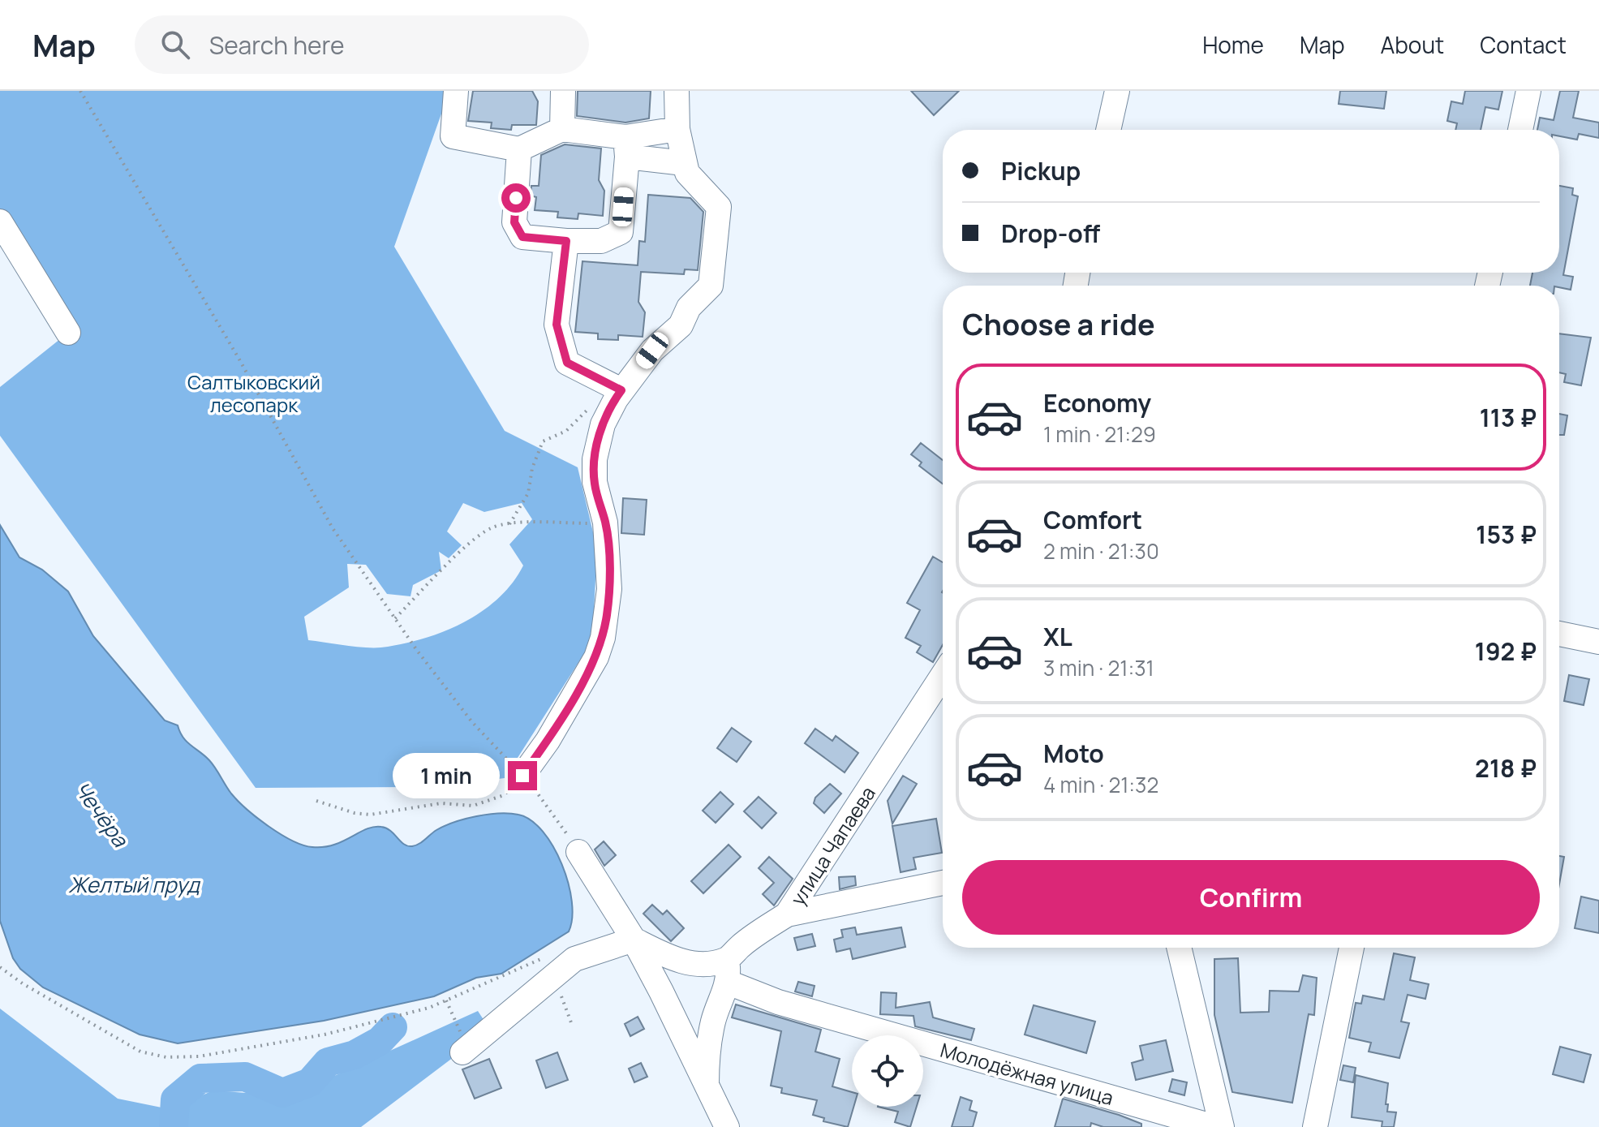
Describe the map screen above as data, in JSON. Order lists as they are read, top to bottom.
{
  "streets": {
    "street": ["улица Чапаева", "Молодёжная улица"]
  },
  "crossings": [
    ["улица Чапаева", "Молодёжная улица"]
  ],
  "water": ["Чечёра", "Желтый пруд"],
  "parks": ["Салтыковский лесопарк"],
  "page": {
    "header": "Map",
    "search": "Search here",
    "nav": [
      "Home",
      "Map",
      "About",
      "Contact"
    ],
    "banner": ["Pickup", "Drop-off"],
    "heading": "Choose a ride",
    "list": [
      {
        "name": "Economy",
        "note": "1 min · 21:29",
        "value": "113 ₽"
      },
      {
        "name": "Comfort",
        "note": "2 min · 21:30",
        "value": "153 ₽"
      },
      {
        "name": "XL",
        "note": "3 min · 21:31",
        "value": "192 ₽"
      },
      {
        "name": "Moto",
        "note": "4 min · 21:32",
        "value": "218 ₽"
      }
    ],
    "bubble": "1 min",
    "buttons": "Confirm"
  }
}
